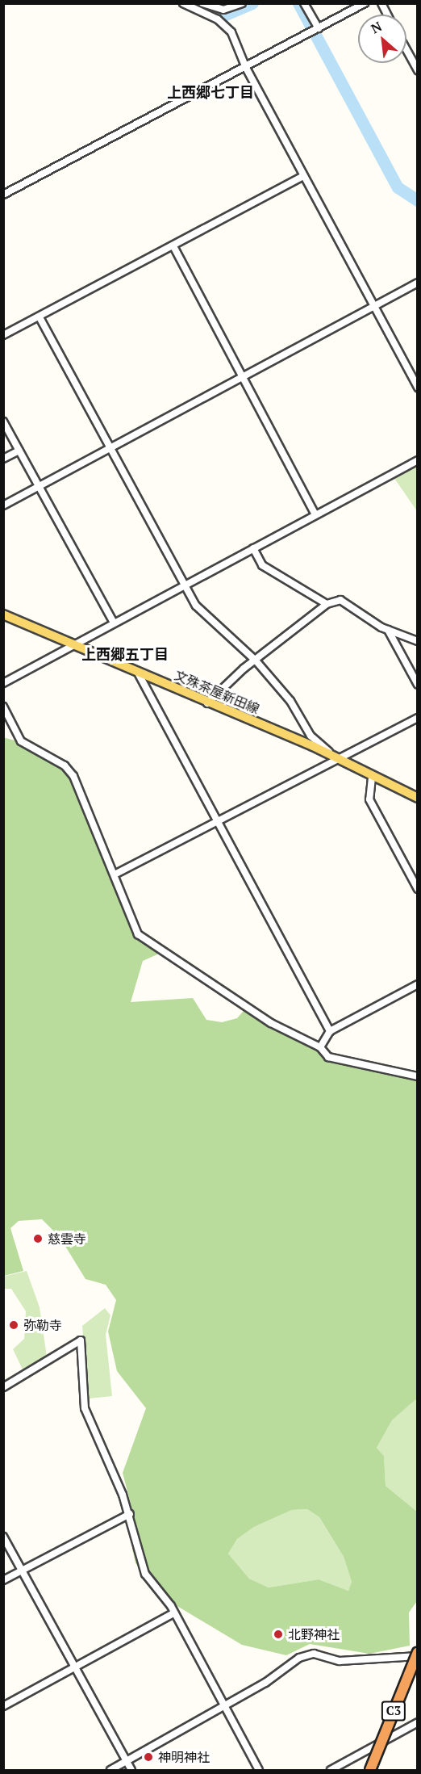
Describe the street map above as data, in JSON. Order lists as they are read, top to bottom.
{
  "streets": {
    "highway": ["C3"],
    "main road": ["文殊茶屋新田線"]
  },
  "districts": ["上西郷七丁目", "上西郷五丁目"],
  "places": [
    "慈雲寺",
    "弥勒寺",
    "北野神社",
    "神明神社"
  ],
  "north": "top left"
}
